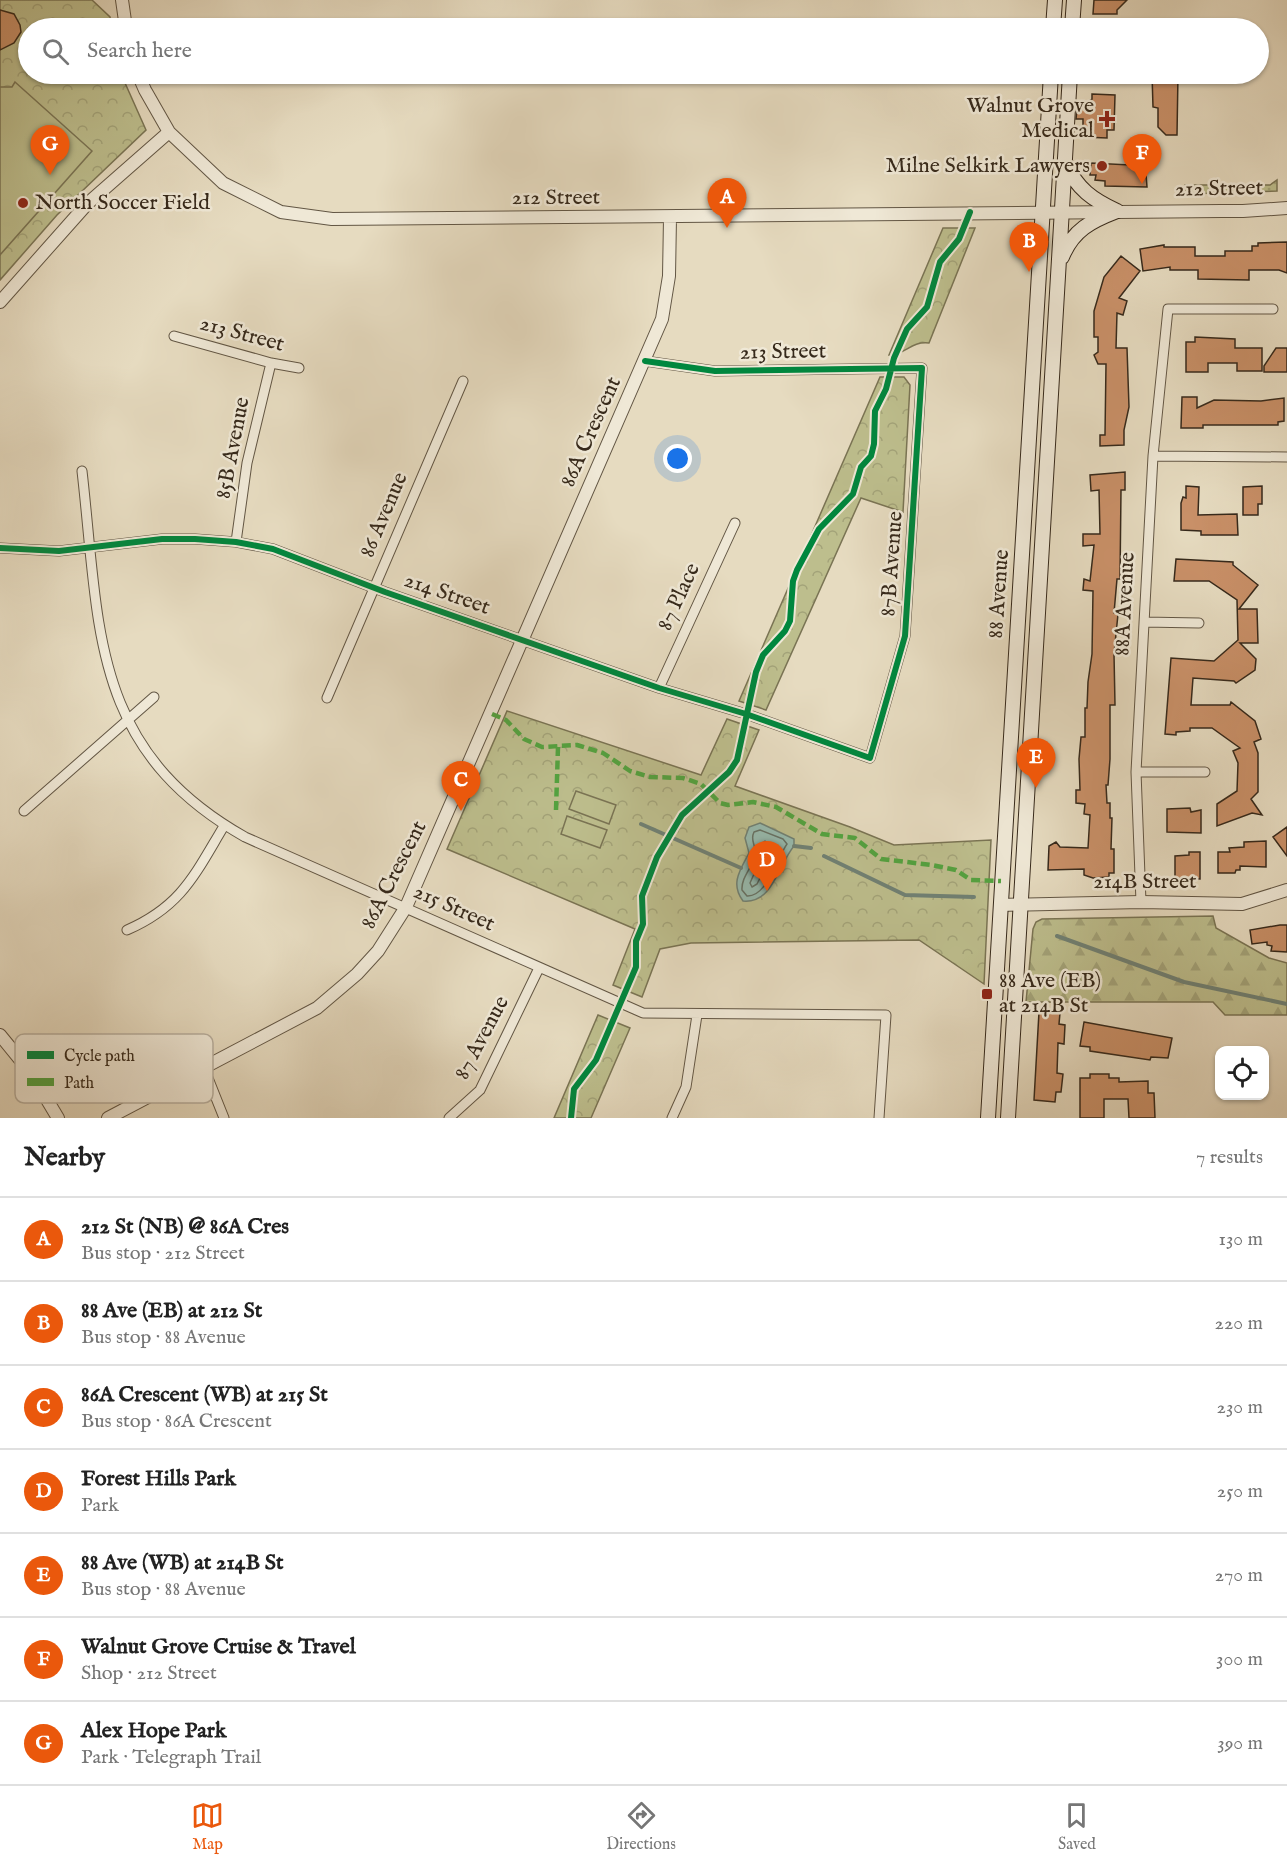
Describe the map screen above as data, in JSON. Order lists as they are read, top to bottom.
{
  "streets": {
    "main road": ["88 Avenue"],
    "street": [
      "212 Street",
      "213 Street",
      "86A Crescent",
      "85B Avenue",
      "86 Avenue",
      "87B Avenue",
      "214 Street",
      "87 Place",
      "88A Avenue",
      "214B Street",
      "215 Street",
      "87 Avenue"
    ]
  },
  "crossings": [
    ["212 Street", "86A Crescent"],
    ["212 Street", "88 Avenue"],
    ["213 Street", "86A Crescent"],
    ["213 Street", "85B Avenue"],
    ["213 Street", "87B Avenue"],
    ["86A Crescent", "214 Street"],
    ["86A Crescent", "215 Street"],
    ["85B Avenue", "214 Street"],
    ["86 Avenue", "214 Street"],
    ["87B Avenue", "214 Street"],
    ["214 Street", "87 Place"],
    ["214 Street", "215 Street"],
    ["88 Avenue", "214B Street"],
    ["88A Avenue", "214B Street"],
    ["215 Street", "87 Avenue"]
  ],
  "places": {
    "health": ["Walnut Grove Medical"],
    "other": ["Milne Selkirk Lawyers", "North Soccer Field"],
    "transit": ["88 Ave (EB) at 214B St"]
  },
  "legend": ["Cycle path", "Path"],
  "page": {
    "search": "Search here",
    "pins": [
      "G",
      "F",
      "A",
      "B",
      "E",
      "C",
      "D"
    ],
    "heading": ["Nearby", "7 results"],
    "list": [
      {
        "mark": "A",
        "name": "212 St (NB) @ 86A Cres",
        "note": "Bus stop · 212 Street",
        "value": "130 m"
      },
      {
        "mark": "B",
        "name": "88 Ave (EB) at 212 St",
        "note": "Bus stop · 88 Avenue",
        "value": "220 m"
      },
      {
        "mark": "C",
        "name": "86A Crescent (WB) at 215 St",
        "note": "Bus stop · 86A Crescent",
        "value": "230 m"
      },
      {
        "mark": "D",
        "name": "Forest Hills Park",
        "note": "Park",
        "value": "250 m"
      },
      {
        "mark": "E",
        "name": "88 Ave (WB) at 214B St",
        "note": "Bus stop · 88 Avenue",
        "value": "270 m"
      },
      {
        "mark": "F",
        "name": "Walnut Grove Cruise & Travel",
        "note": "Shop · 212 Street",
        "value": "300 m"
      },
      {
        "mark": "G",
        "name": "Alex Hope Park",
        "note": "Park · Telegraph Trail",
        "value": "390 m"
      }
    ],
    "nav": ["Map", "Directions", "Saved"]
  }
}
